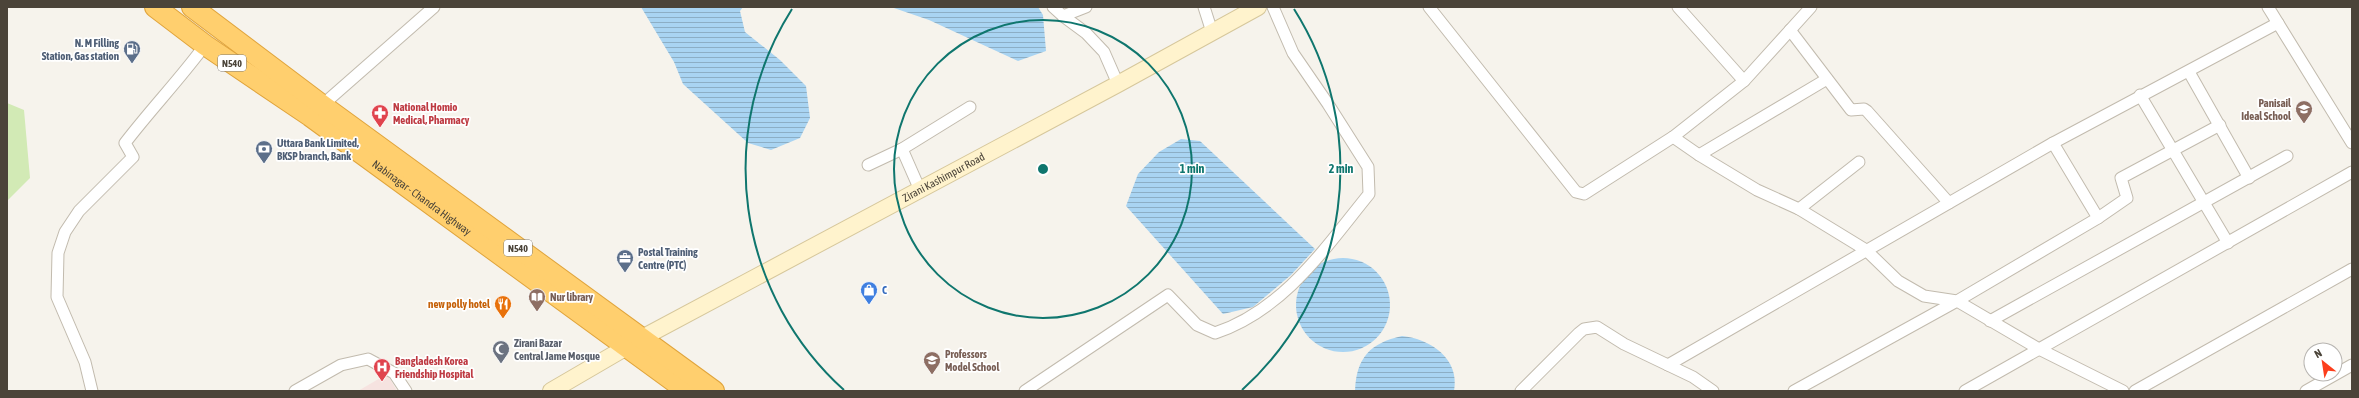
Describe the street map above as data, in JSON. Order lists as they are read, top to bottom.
{
  "streets": {
    "highway": ["N540", "Nabinagar - Chandra Highway"],
    "street": ["Zirani Kashimpur Road"]
  },
  "crossings": [
    ["Zirani Kashimpur Road", "Nabinagar - Chandra Highway"]
  ],
  "places": {
    "fuel station": ["N. M Filling Station, Gas station"],
    "school or university": ["Panisail Ideal School", "Professors Model School"],
    "pharmacy": ["National Homio Medical, Pharmacy"],
    "bank": ["Uttara Bank Limited, BKSP branch, Bank"],
    "office": ["Postal Training Centre (PTC)"],
    "shop": ["C"],
    "library": ["Nur library"],
    "restaurant": ["new polly hotel"],
    "mosque": ["Zirani Bazar Central Jame Mosque"],
    "hospital": ["Bangladesh Korea Friendship Hospital"]
  },
  "north": "top left",
  "rings": ["1 min", "2 min"]
}
